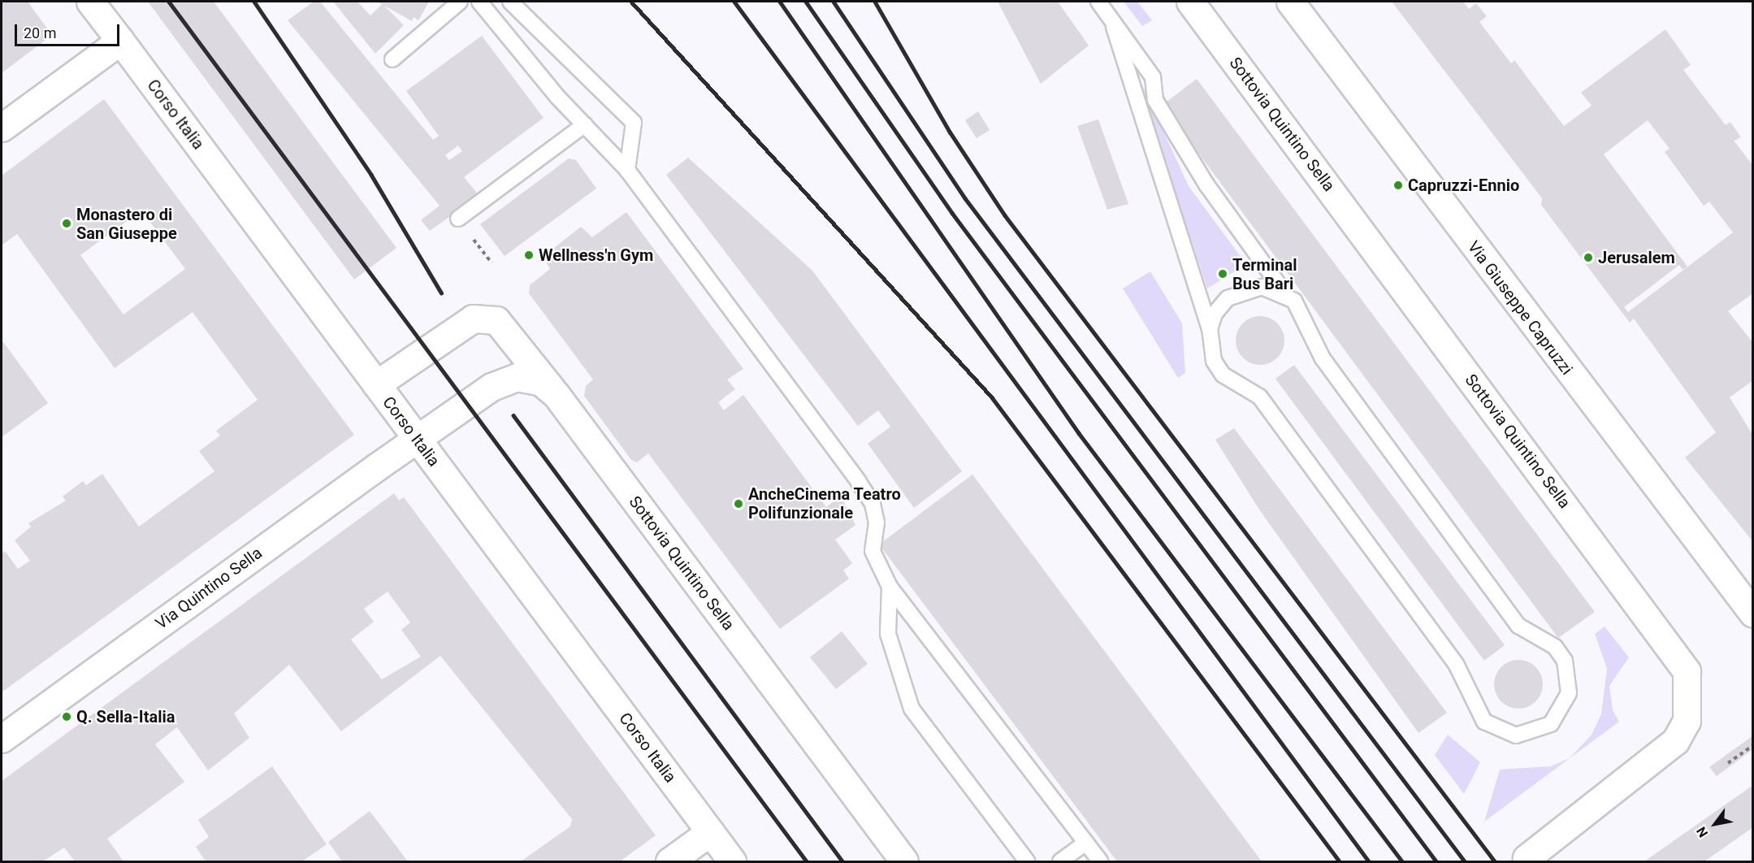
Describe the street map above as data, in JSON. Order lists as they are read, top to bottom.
{
  "streets": {
    "street": [
      "Corso Italia",
      "Sottovia Quintino Sella",
      "Via Giuseppe Capruzzi",
      "Via Quintino Sella"
    ]
  },
  "crossings": [
    ["Corso Italia", "Sottovia Quintino Sella"],
    ["Corso Italia", "Via Quintino Sella"],
    ["Sottovia Quintino Sella", "Via Quintino Sella"]
  ],
  "places": [
    "Capruzzi-Ennio",
    "Monastero di San Giuseppe",
    "Wellness'n Gym",
    "Jerusalem",
    "Terminal Bus Bari",
    "AncheCinema Teatro Polifunzionale",
    "Q. Sella-Italia"
  ],
  "scale_bar": "20 m",
  "north": "bottom left"
}
